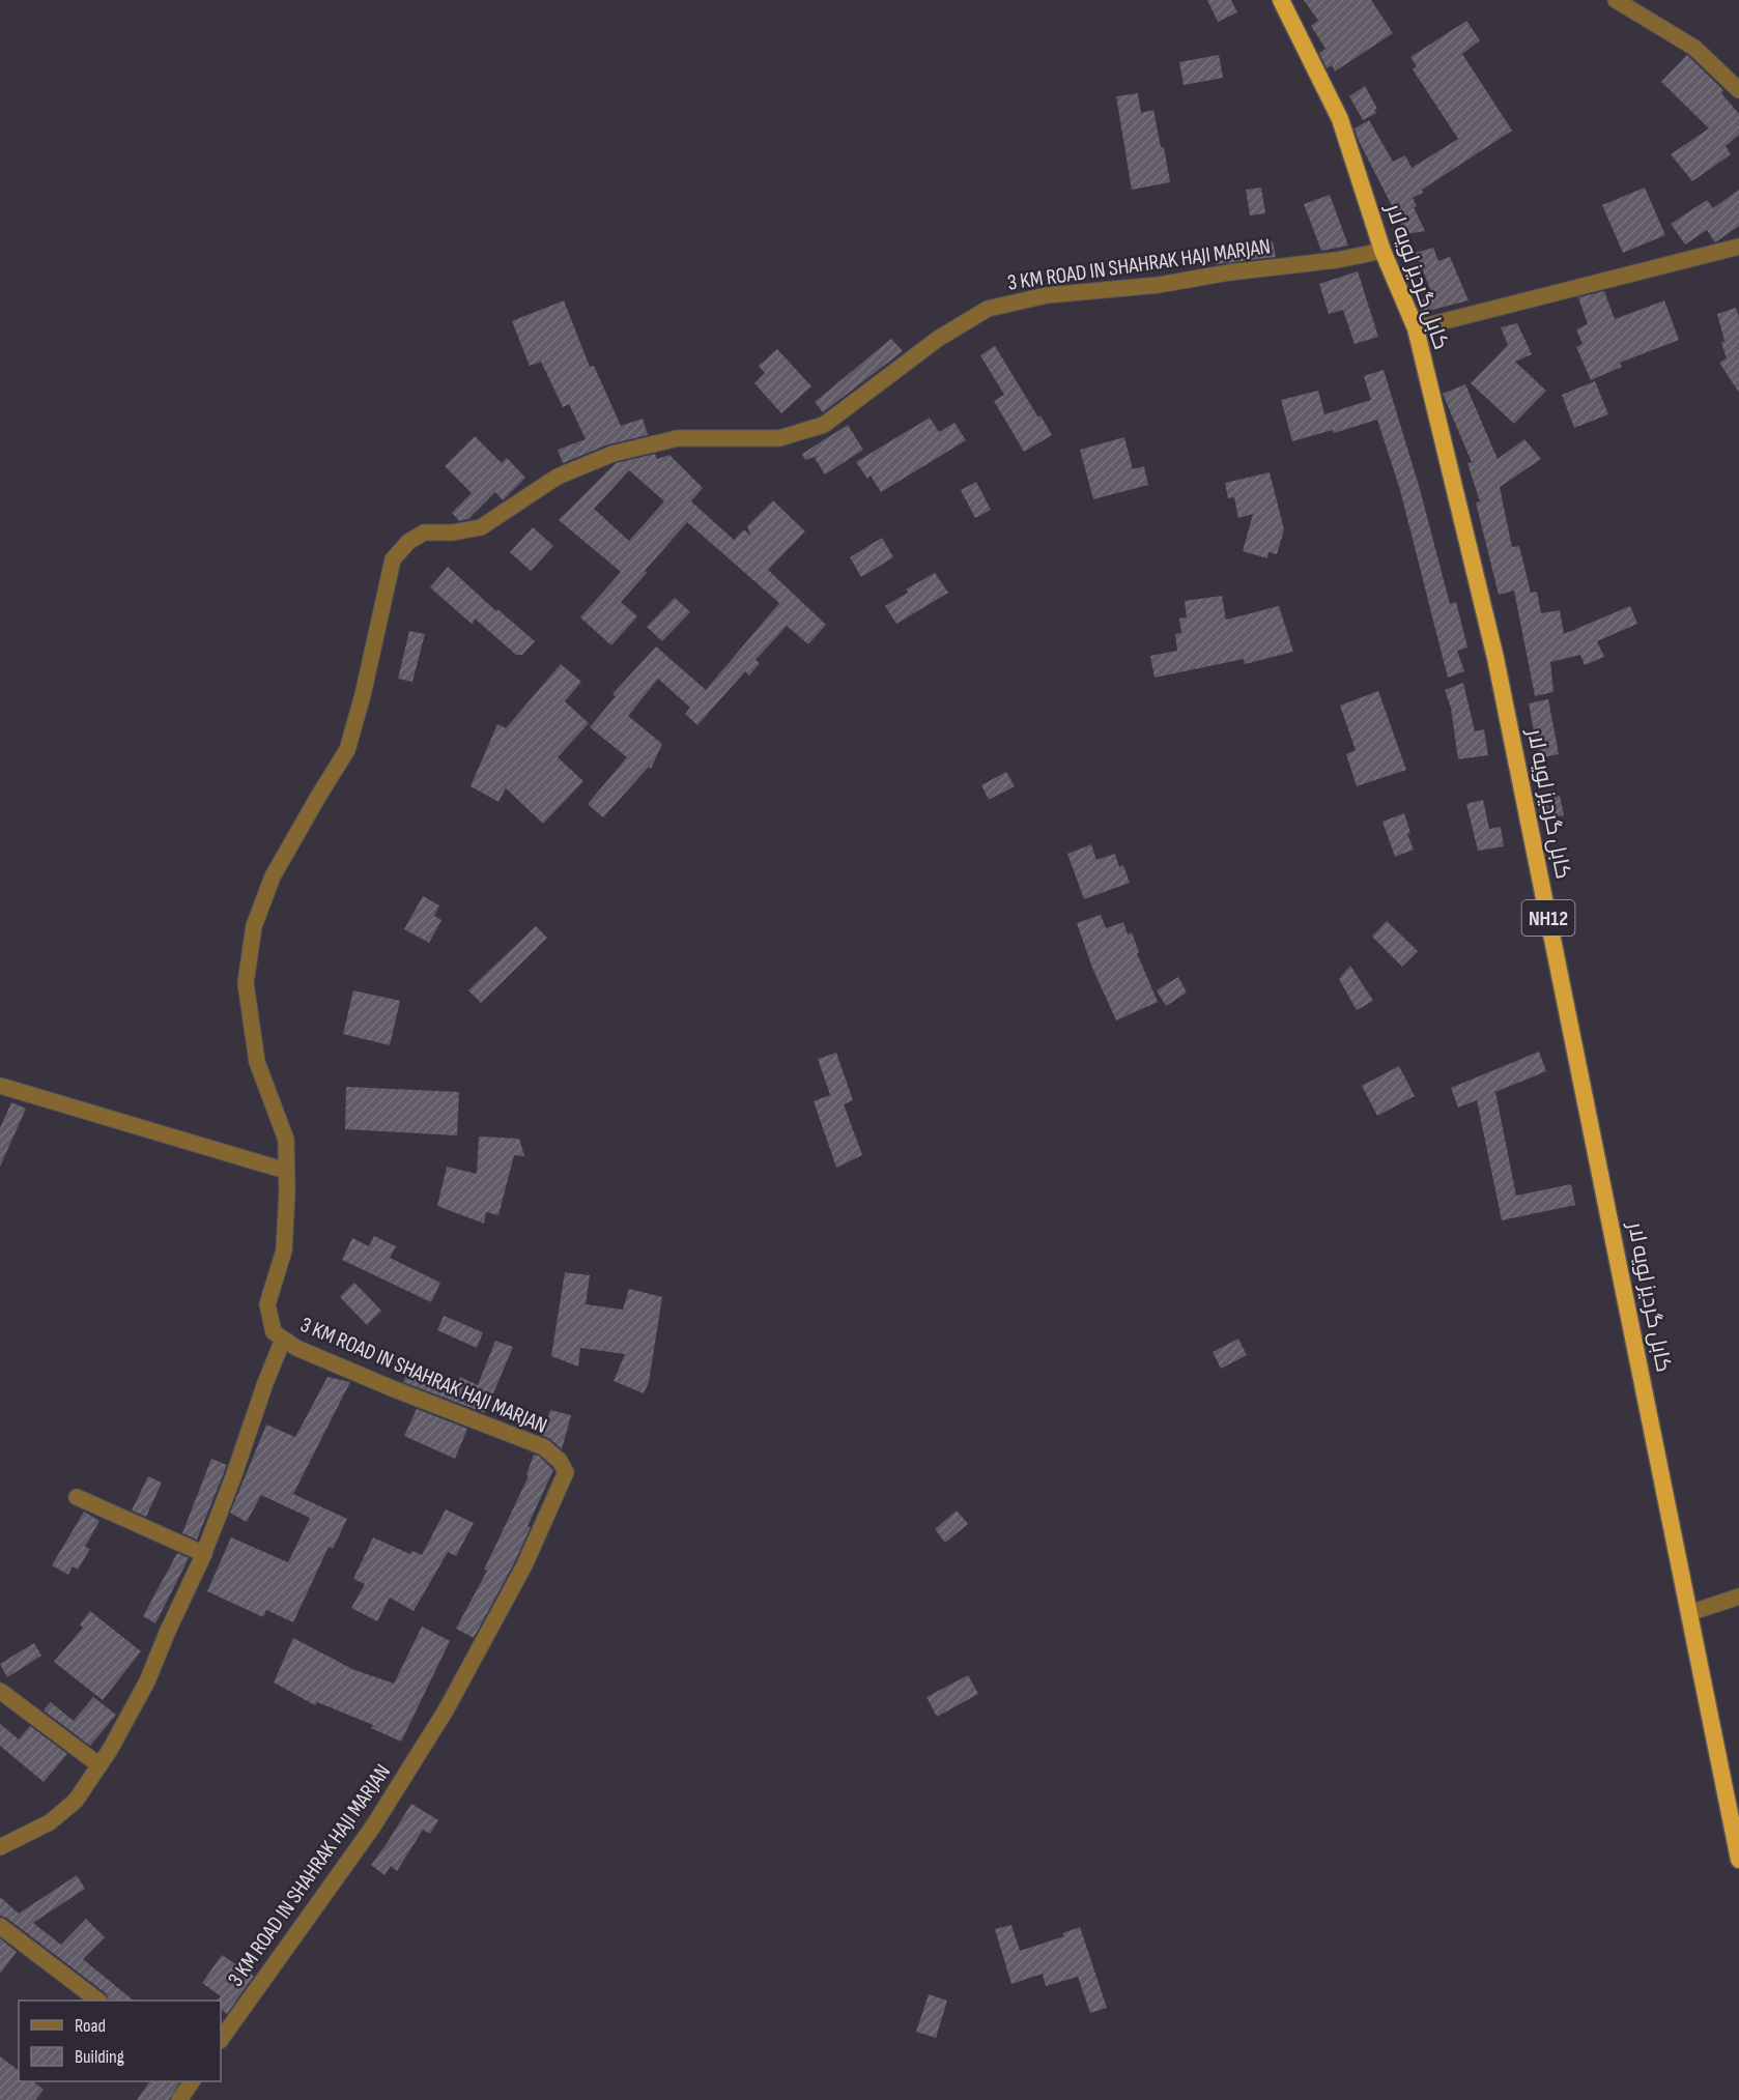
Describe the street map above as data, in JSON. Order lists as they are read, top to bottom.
{
  "streets": {
    "highway": ["کابل گردیز لویه لار", "NH12"],
    "street": ["3 KM ROAD IN SHAHRAK HAJI MARJAN"]
  },
  "crossings": [
    ["3 KM ROAD IN SHAHRAK HAJI MARJAN", "کابل گردیز لویه لار"]
  ],
  "legend": ["Road", "Building"]
}
